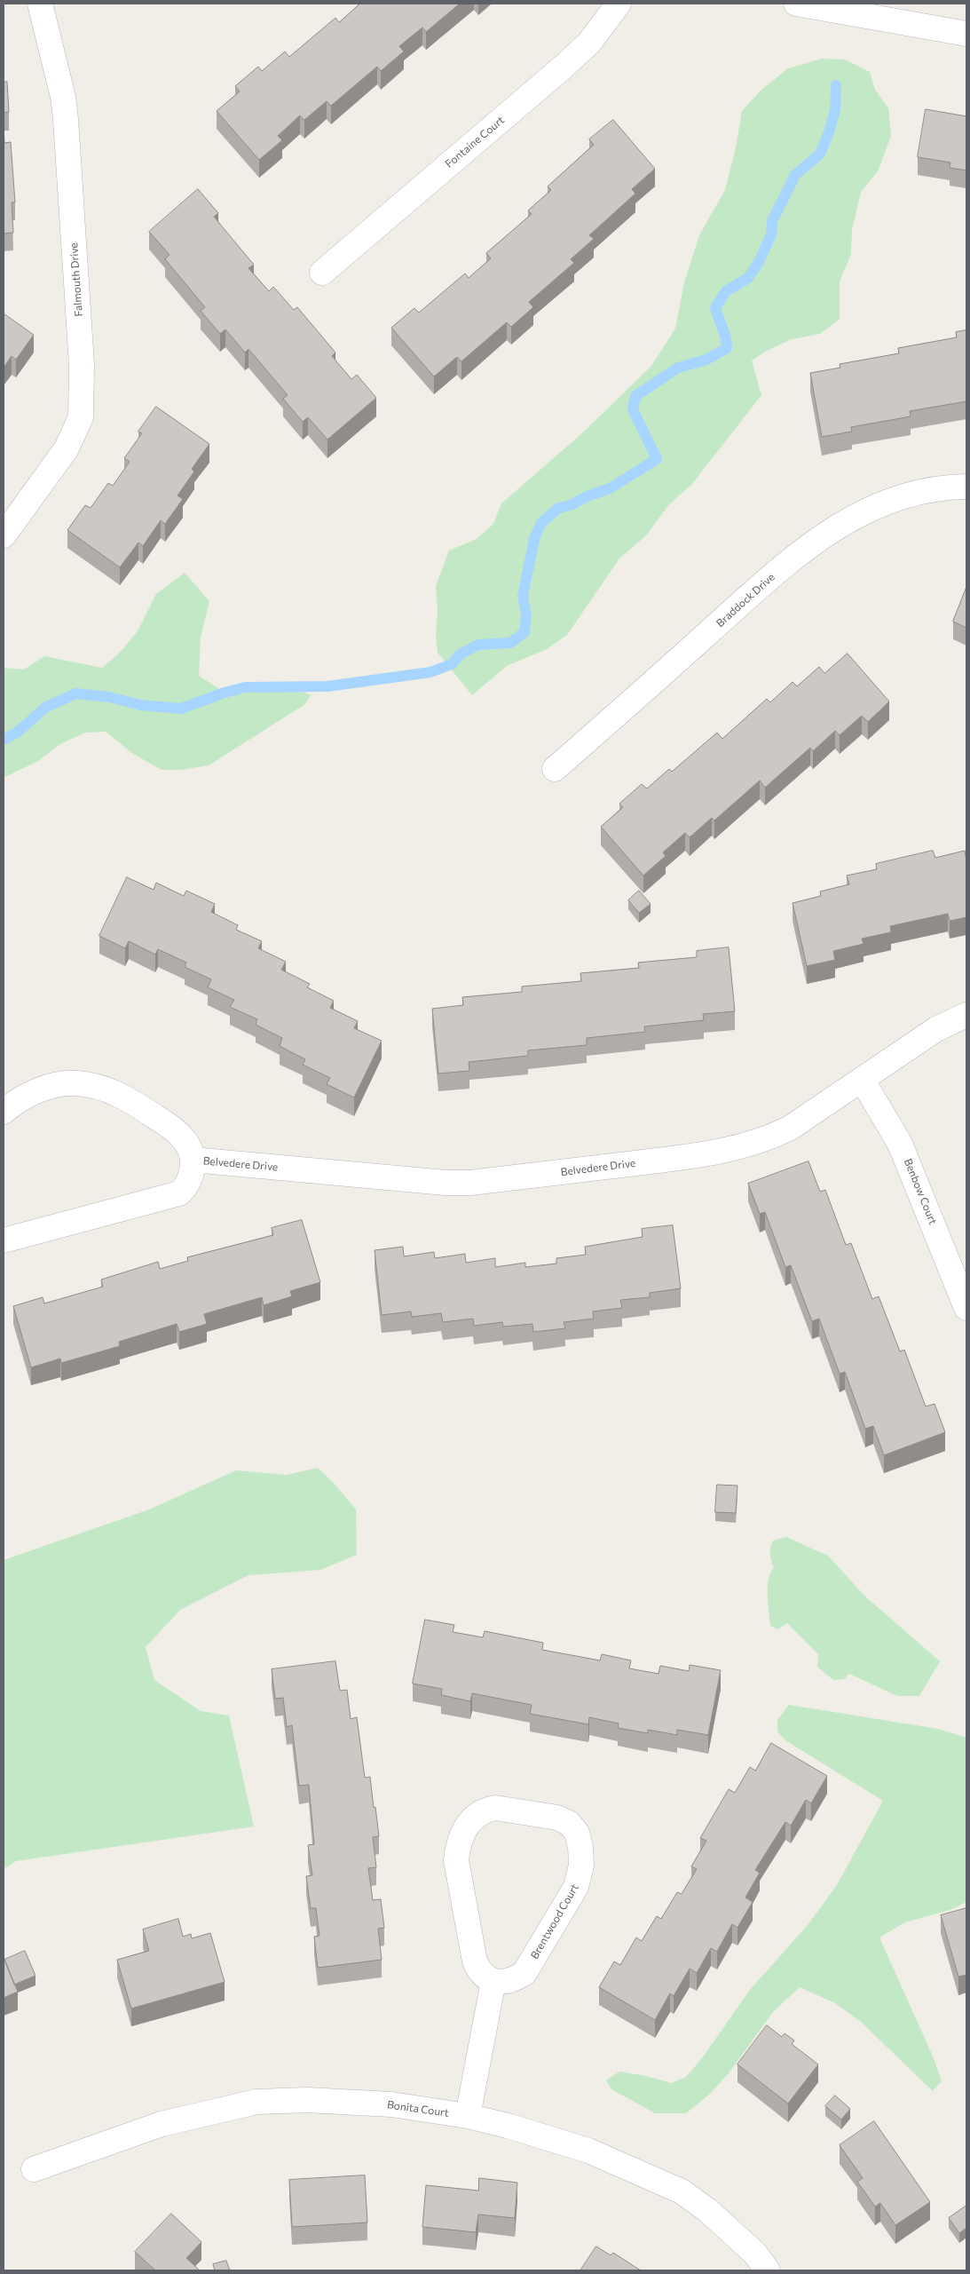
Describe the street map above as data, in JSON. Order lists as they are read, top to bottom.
{
  "streets": {
    "street": [
      "Fontaine Court",
      "Falmouth Drive",
      "Braddock Drive",
      "Belvedere Drive",
      "Benbow Court",
      "Brentwood Court",
      "Bonita Court"
    ]
  },
  "crossings": [
    ["Belvedere Drive", "Benbow Court"]
  ]
}
